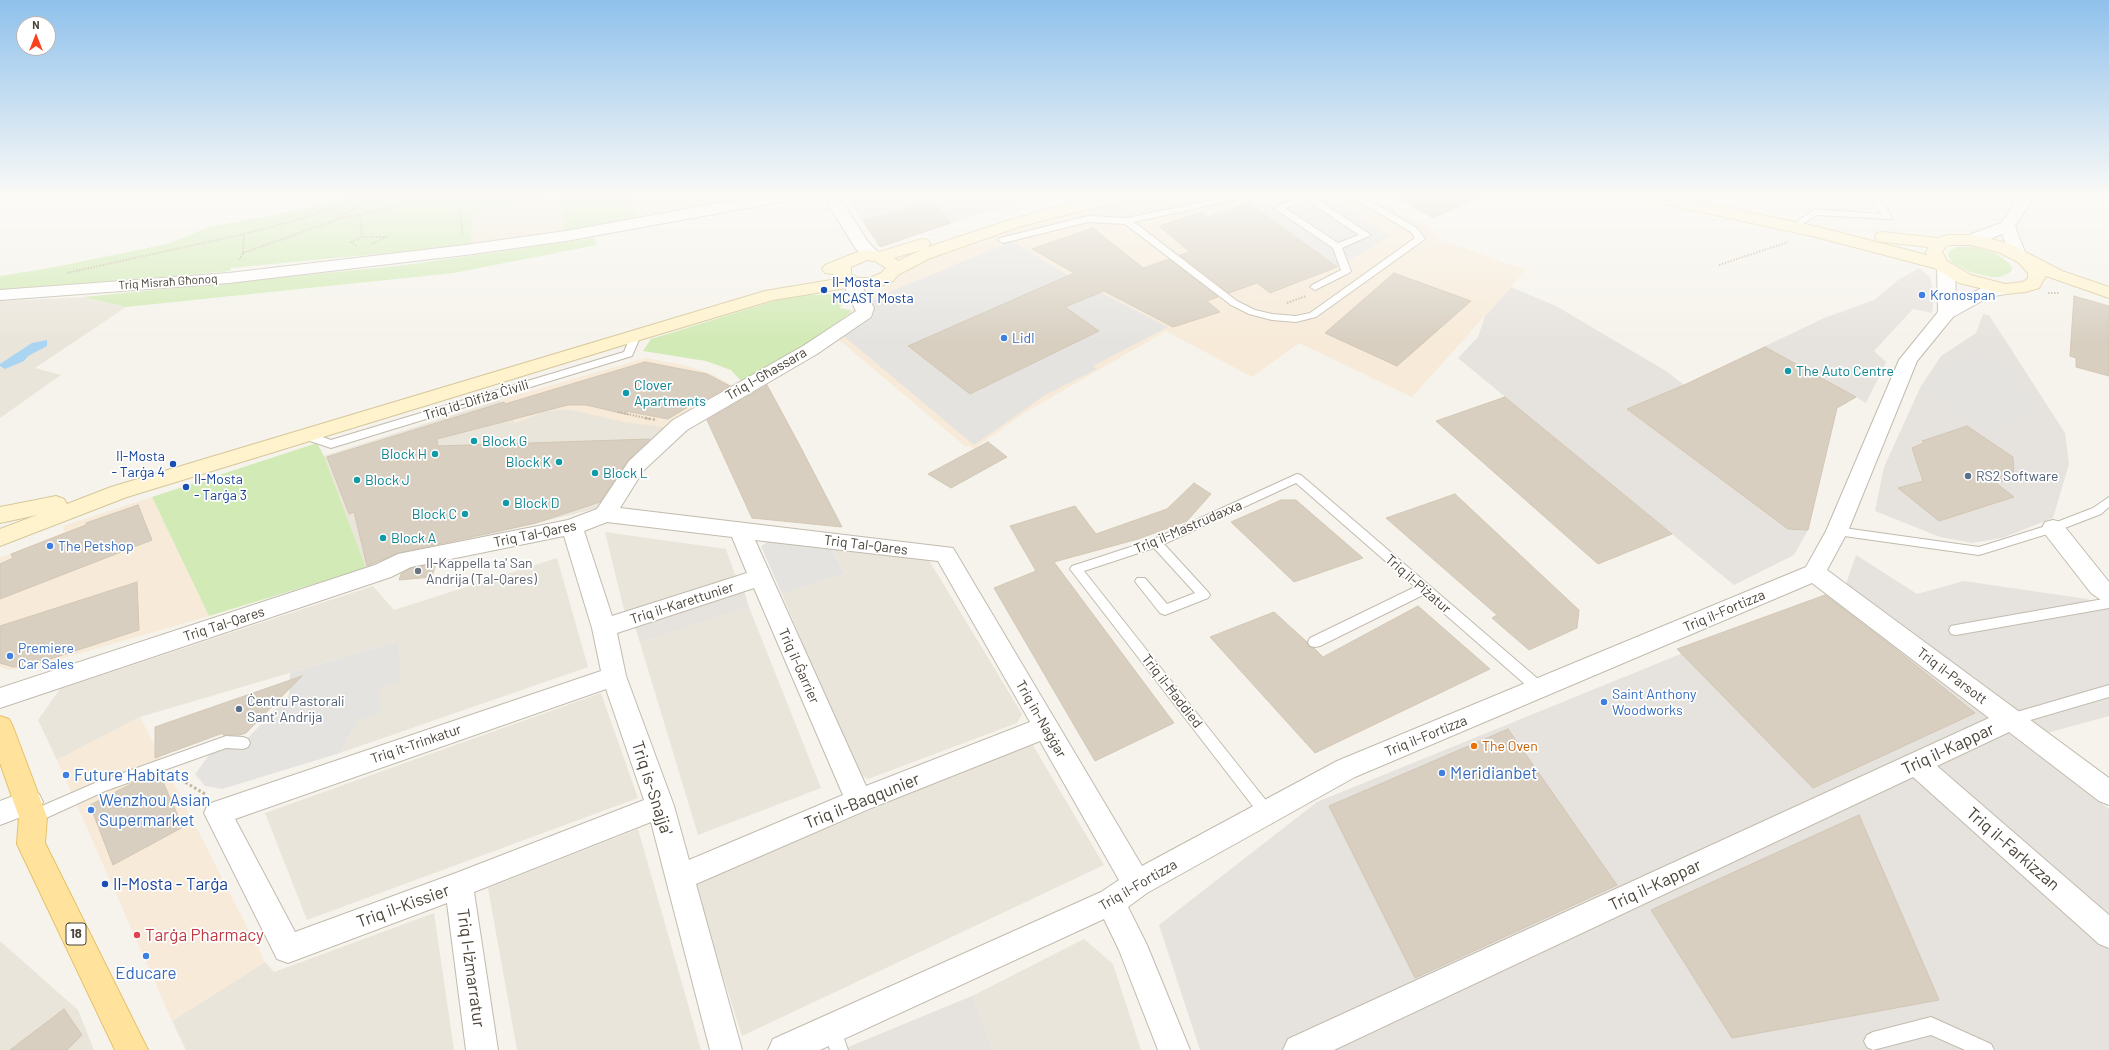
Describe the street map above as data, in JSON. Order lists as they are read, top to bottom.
{
  "streets": {
    "main road": ["Triq id-Difiża Ċivili", "18"],
    "street": [
      "Triq Misraħ Għonoq",
      "Triq l-Għassara",
      "Triq Tal-Qares",
      "Triq il-Karettunier",
      "Triq il-Fortizza",
      "Triq il-Ġarrier",
      "Triq il-Parsott",
      "Triq in-Naġġar",
      "Triq it-Trinkatur",
      "Triq il-Kappar",
      "Triq is-Snajja'",
      "Triq il-Baqqunier",
      "Triq il-Farkizzan",
      "Triq il-Kissier",
      "Triq l-Iżmarratur"
    ],
    "lane": ["Triq il-Mastrudaxxa", "Triq il-Piżatur", "Triq il-Ħaddied"]
  },
  "crossings": [
    ["Triq l-Għassara", "Triq Tal-Qares"],
    ["Triq il-Mastrudaxxa", "Triq il-Piżatur"],
    ["Triq il-Mastrudaxxa", "Triq il-Ħaddied"],
    ["Triq Tal-Qares", "Triq il-Ġarrier"],
    ["Triq Tal-Qares", "Triq in-Naġġar"],
    ["Triq Tal-Qares", "Triq is-Snajja'"],
    ["Triq il-Piżatur", "Triq il-Fortizza"],
    ["Triq il-Karettunier", "Triq il-Ġarrier"],
    ["Triq il-Karettunier", "Triq is-Snajja'"],
    ["Triq il-Fortizza", "Triq il-Parsott"],
    ["Triq il-Fortizza", "Triq il-Ħaddied"],
    ["Triq il-Fortizza", "Triq in-Naġġar"],
    ["Triq il-Ġarrier", "Triq il-Baqqunier"],
    ["Triq il-Parsott", "Triq il-Kappar"],
    ["Triq in-Naġġar", "Triq il-Baqqunier"],
    ["Triq it-Trinkatur", "Triq is-Snajja'"],
    ["Triq it-Trinkatur", "Triq il-Kissier"],
    ["Triq il-Kappar", "Triq il-Farkizzan"],
    ["Triq is-Snajja'", "Triq il-Baqqunier"],
    ["Triq is-Snajja'", "Triq il-Kissier"],
    ["Triq il-Kissier", "Triq l-Iżmarratur"]
  ],
  "places": [
    "Il-Mosta - MCAST Mosta",
    "Kronospan",
    "Lidl",
    "The Auto Centre",
    "Clover Apartments",
    "Block G",
    "Block H",
    "Block K",
    "Il-Mosta - Tarġa 4",
    "Block L",
    "RS2 Software",
    "Block J",
    "Il-Mosta - Tarġa 3",
    "Block D",
    "Block C",
    "Block A",
    "The Petshop",
    "Il-Kappella ta' San Andrija (Tal-Qares)",
    "Premiere Car Sales",
    "Saint Anthony Woodworks",
    "Ċentru Pastorali Sant' Andrija",
    "The Oven",
    "Meridianbet",
    "Future Habitats",
    "Wenzhou Asian Supermarket",
    "Il-Mosta - Tarġa",
    "Tarġa Pharmacy",
    "Educare"
  ],
  "north": "top"
}
